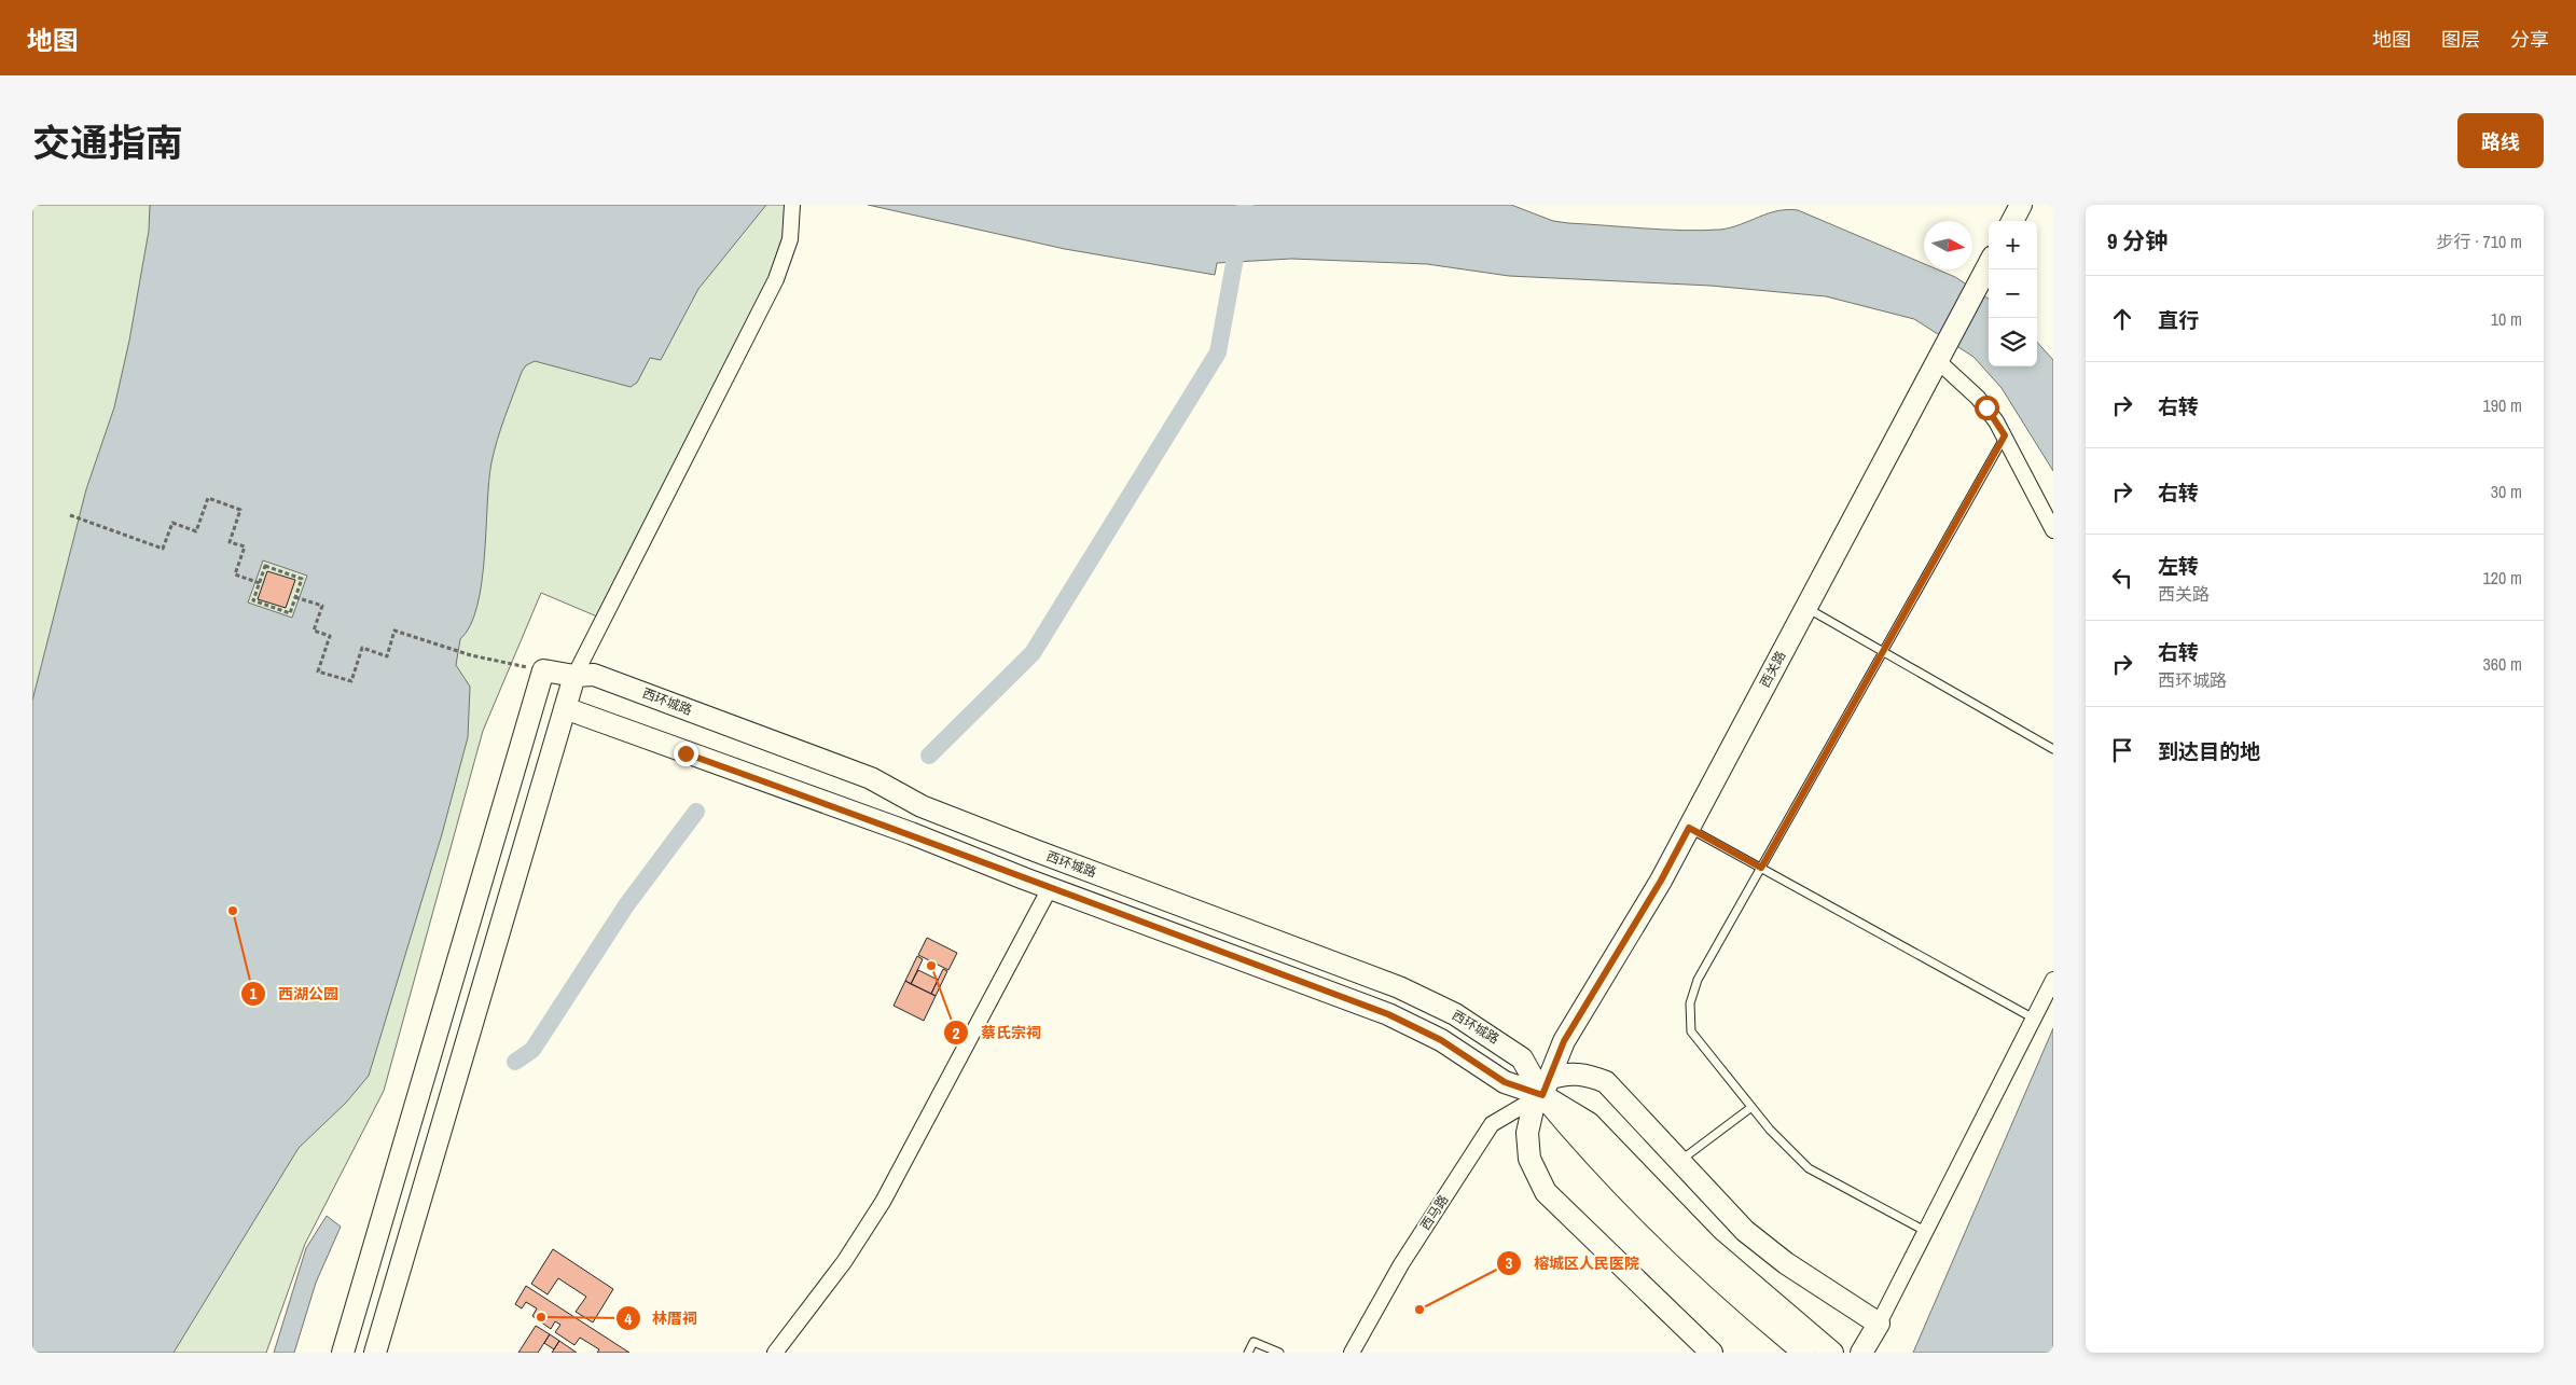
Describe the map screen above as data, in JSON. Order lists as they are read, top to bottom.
{
  "streets": {
    "main road": ["西关路", "西环城路"],
    "street": ["西马路"]
  },
  "crossings": [
    ["西关路", "西环城路"],
    ["西关路", "西马路"],
    ["西环城路", "西马路"]
  ],
  "places": [
    "西湖公园",
    "蔡氏宗祠",
    "榕城区人民医院",
    "林厝祠"
  ],
  "north": "right",
  "page": {
    "header": "地图",
    "nav": ["地图", "图层", "分享"],
    "title": "交通指南",
    "buttons": "路线",
    "heading": ["9 分钟", "步行 · 710 m"],
    "map_buttons": ["+", "−"],
    "list": [
      ["直行", "10 m"],
      ["右转", "190 m"],
      ["右转", "30 m"],
      ["左转", "西关路", "120 m"],
      ["右转", "西环城路", "360 m"],
      "到达目的地"
    ]
  }
}
